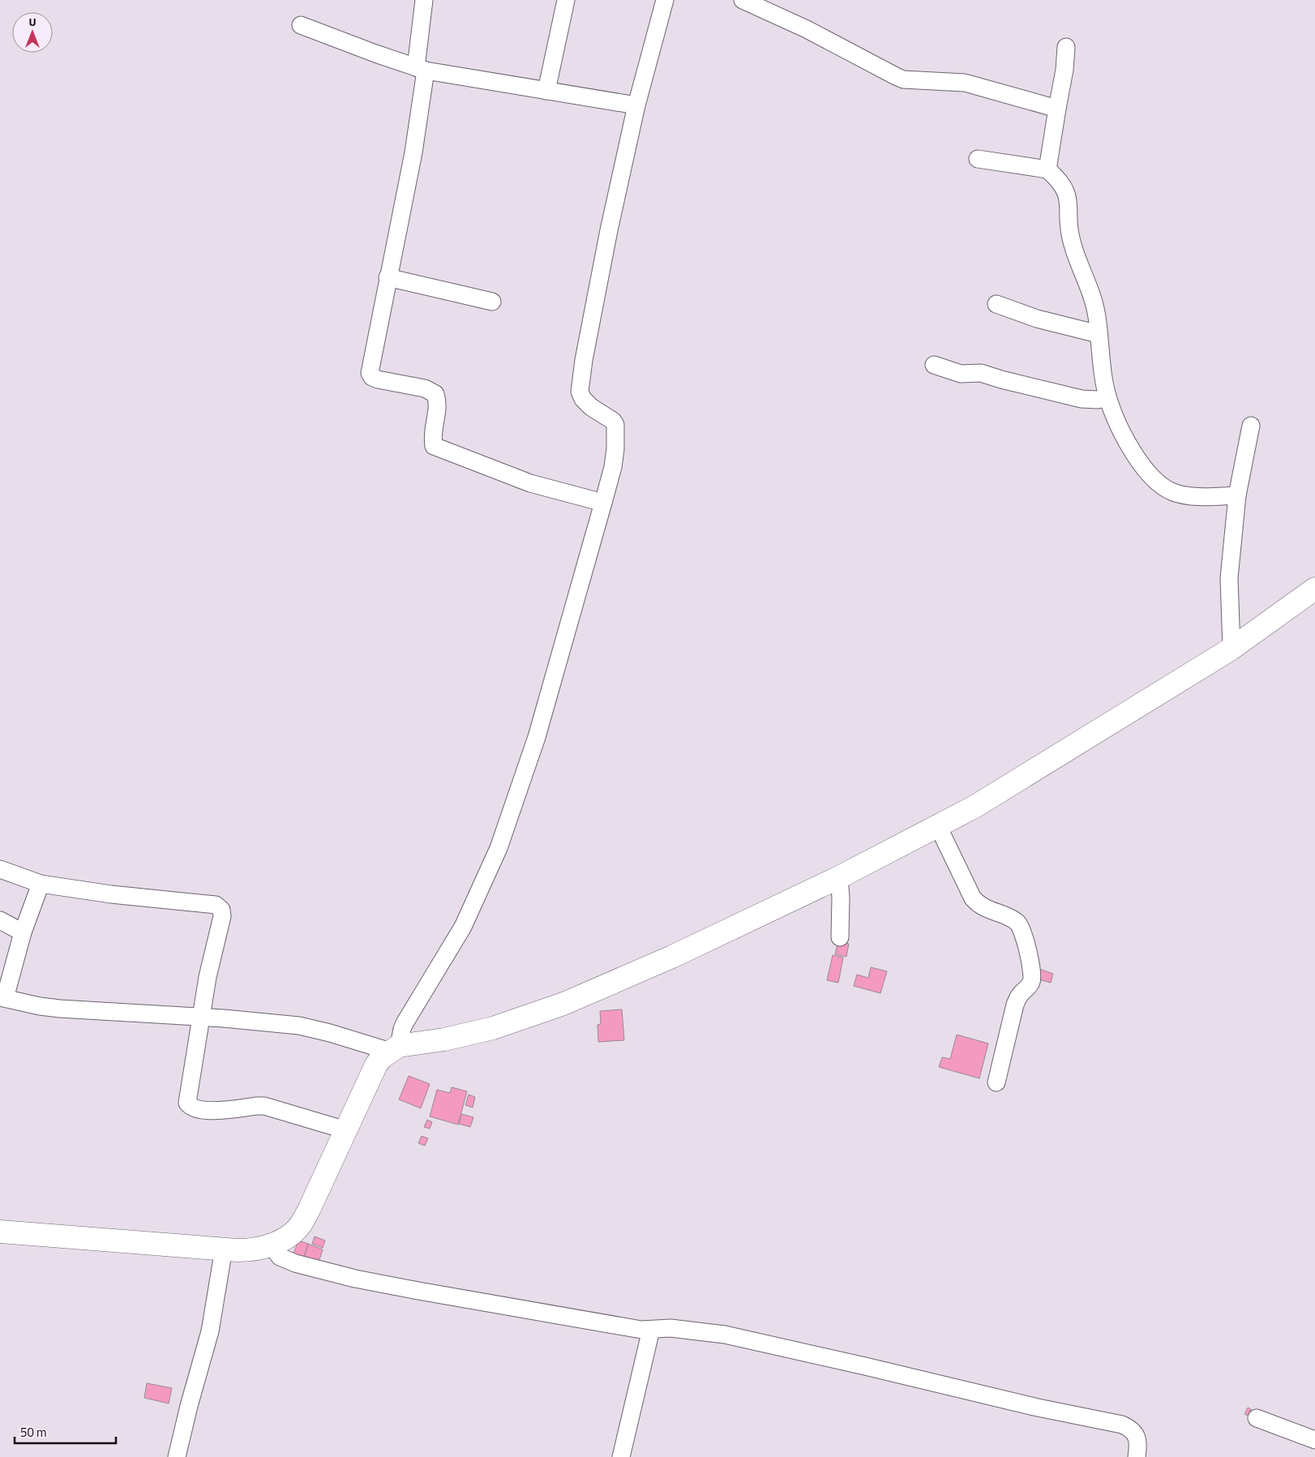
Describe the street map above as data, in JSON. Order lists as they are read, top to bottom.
{
  "scale_bar": "50 m",
  "north": "top"
}
